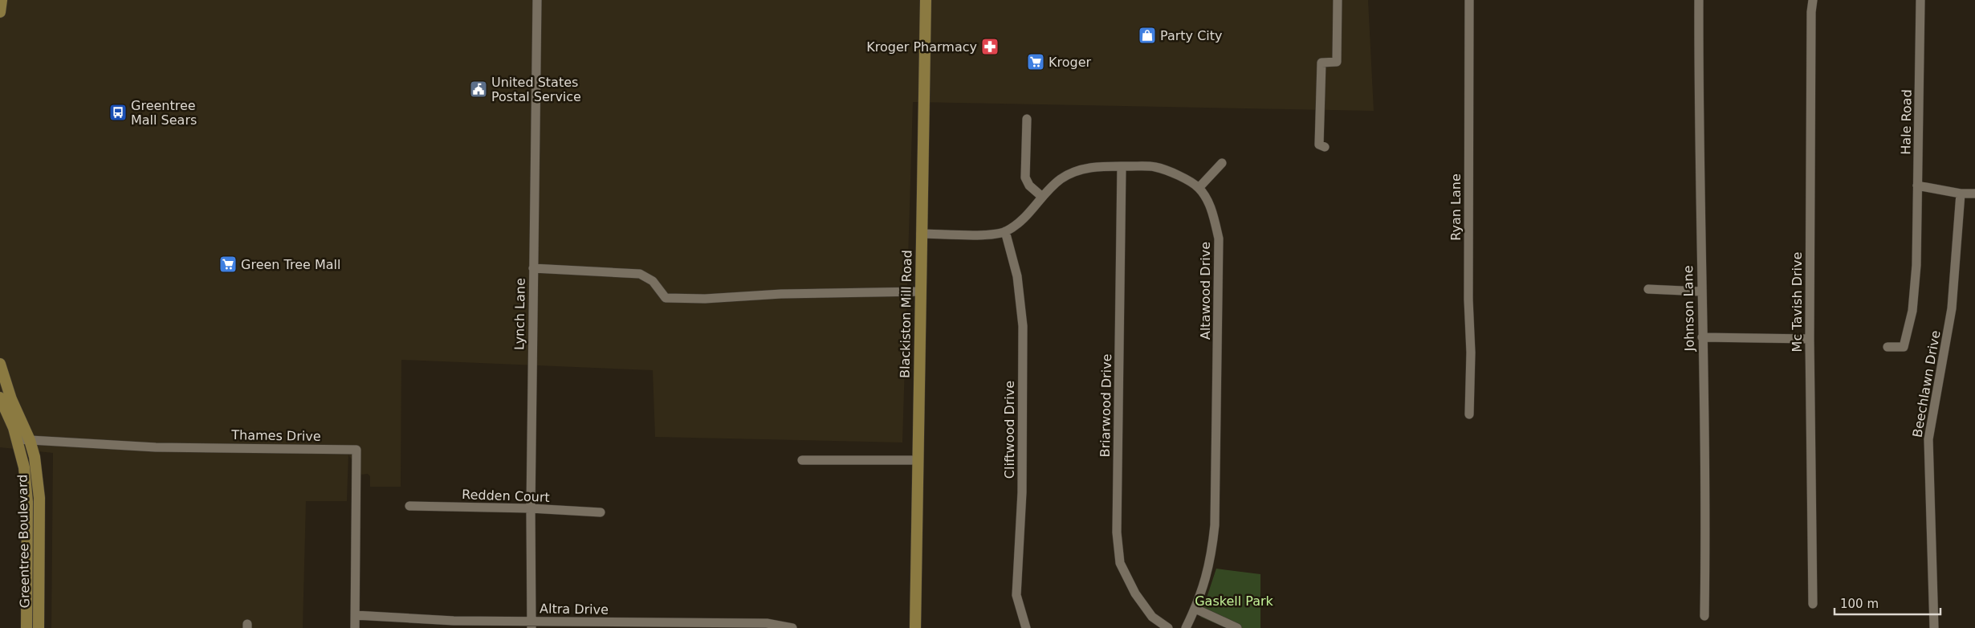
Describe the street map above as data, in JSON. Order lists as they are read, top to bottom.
{
  "streets": {
    "main road": ["Blackiston Mill Road", "Greentree Boulevard"],
    "street": [
      "Hale Road",
      "Ryan Lane",
      "Altawood Drive",
      "Mc Tavish Drive",
      "Johnson Lane",
      "Lynch Lane",
      "Beechlawn Drive",
      "Briarwood Drive",
      "Cliftwood Drive",
      "Thames Drive",
      "Redden Court",
      "Altra Drive"
    ]
  },
  "crossings": [
    ["Altawood Drive", "Blackiston Mill Road"],
    ["Altawood Drive", "Briarwood Drive"],
    ["Altawood Drive", "Cliftwood Drive"],
    ["Lynch Lane", "Redden Court"],
    ["Lynch Lane", "Altra Drive"],
    ["Thames Drive", "Greentree Boulevard"],
    ["Thames Drive", "Altra Drive"]
  ],
  "parks": ["Gaskell Park"],
  "places": {
    "shop": ["Party City"],
    "pharmacy": ["Kroger Pharmacy"],
    "supermarket": ["Kroger", "Green Tree Mall"],
    "public building": ["United States Postal Service"],
    "bus stop": ["Greentree Mall Sears"]
  },
  "scale_bar": "100 m"
}
